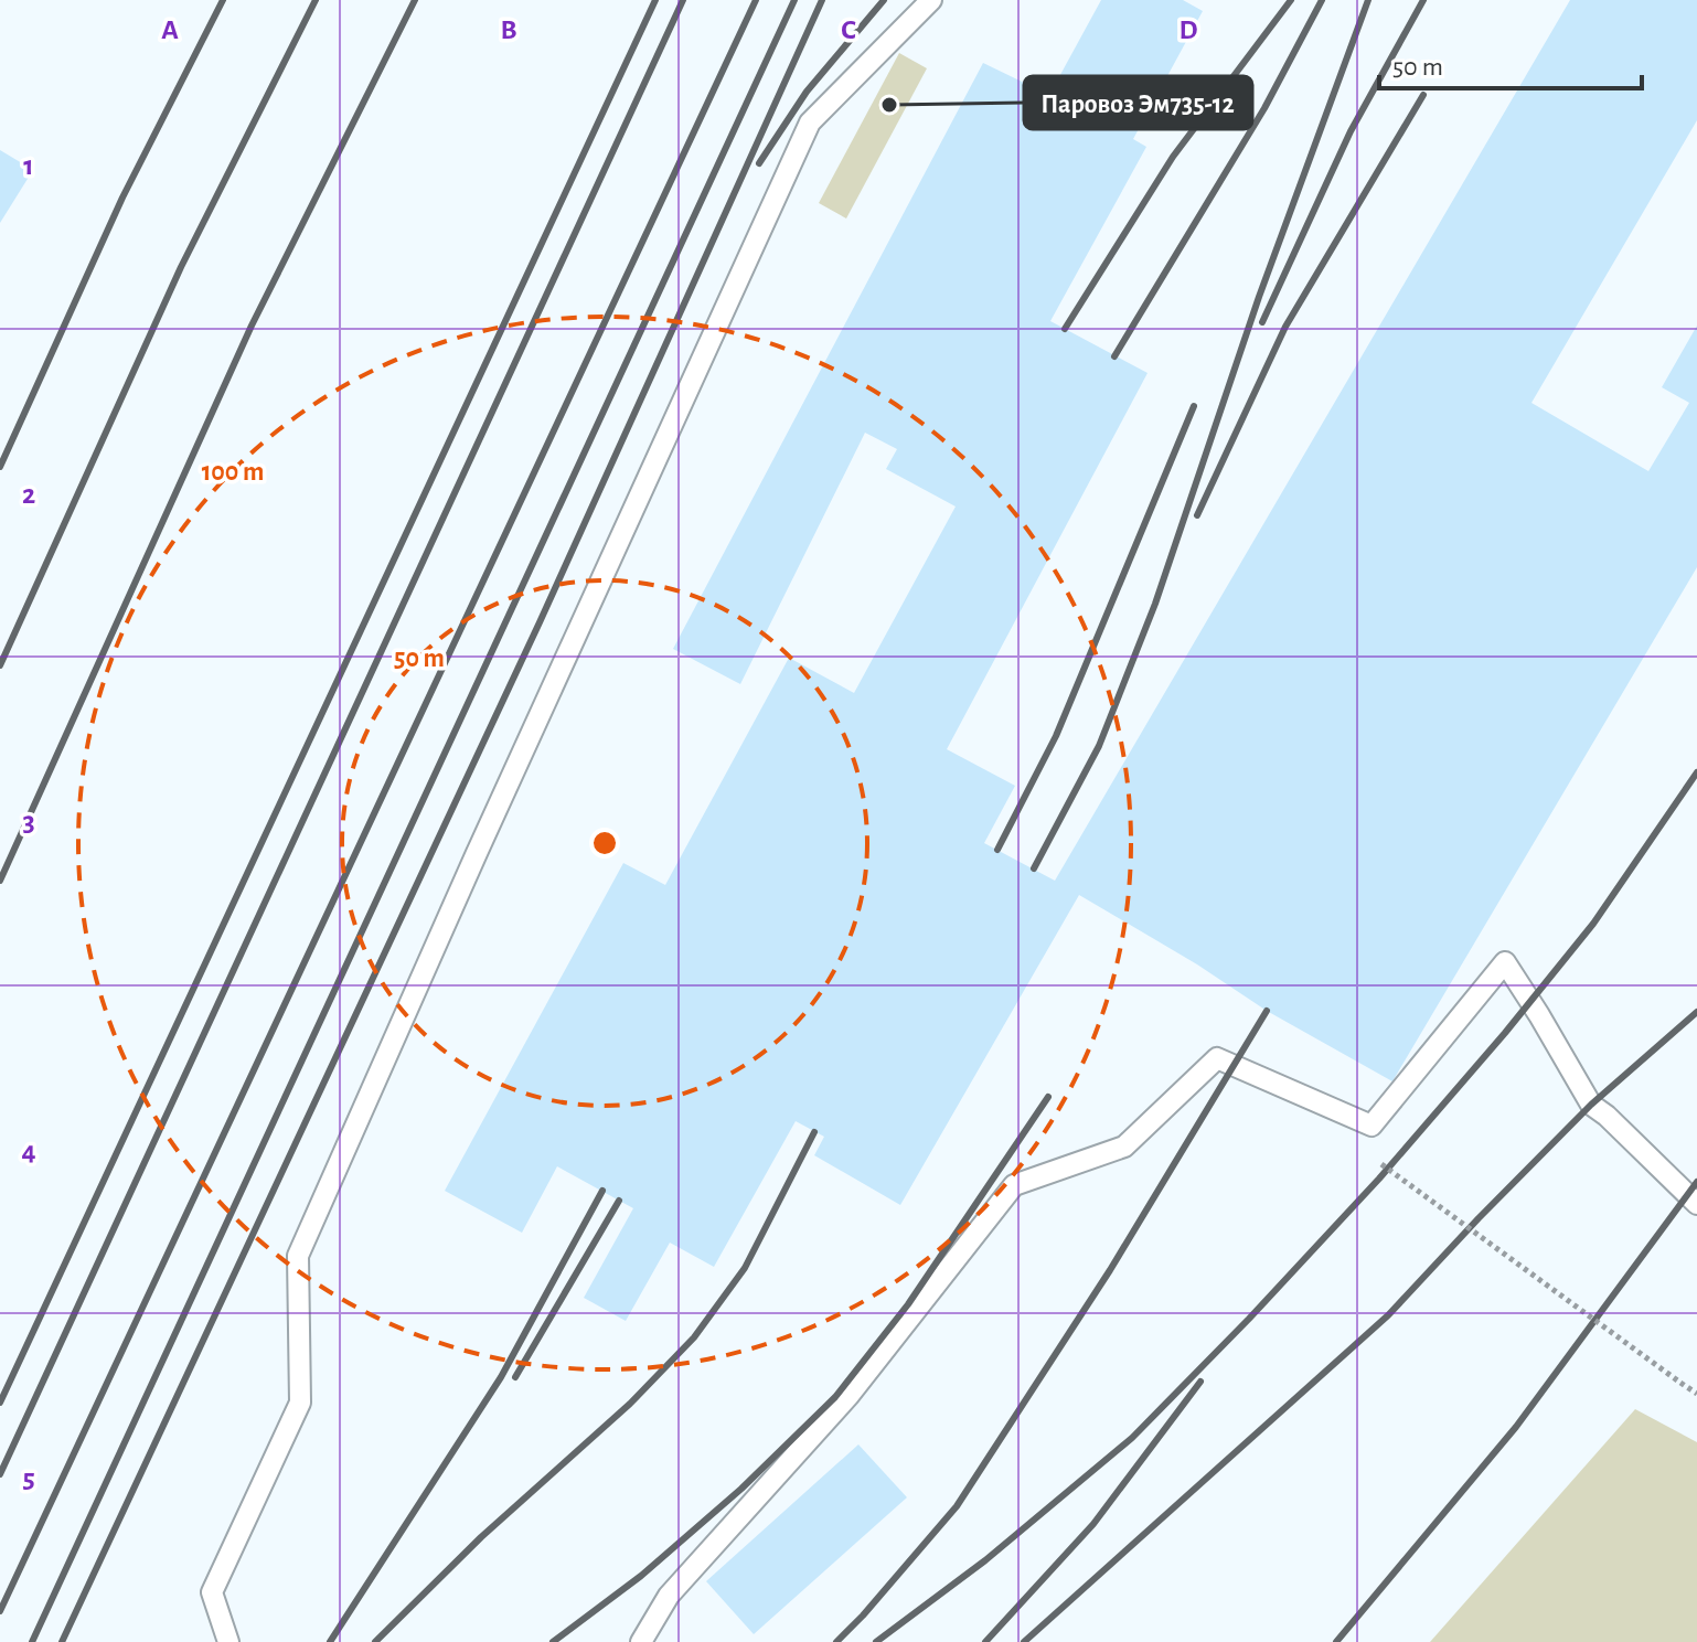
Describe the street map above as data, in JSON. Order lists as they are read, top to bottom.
{
  "places": ["Паровоз Эм735-12"],
  "scale_bar": "50 m",
  "grid": {
    "columns": [
      "A",
      "B",
      "C",
      "D"
    ],
    "rows": [
      "1",
      "2",
      "3",
      "4",
      "5"
    ]
  },
  "rings": ["100 m", "50 m"]
}
